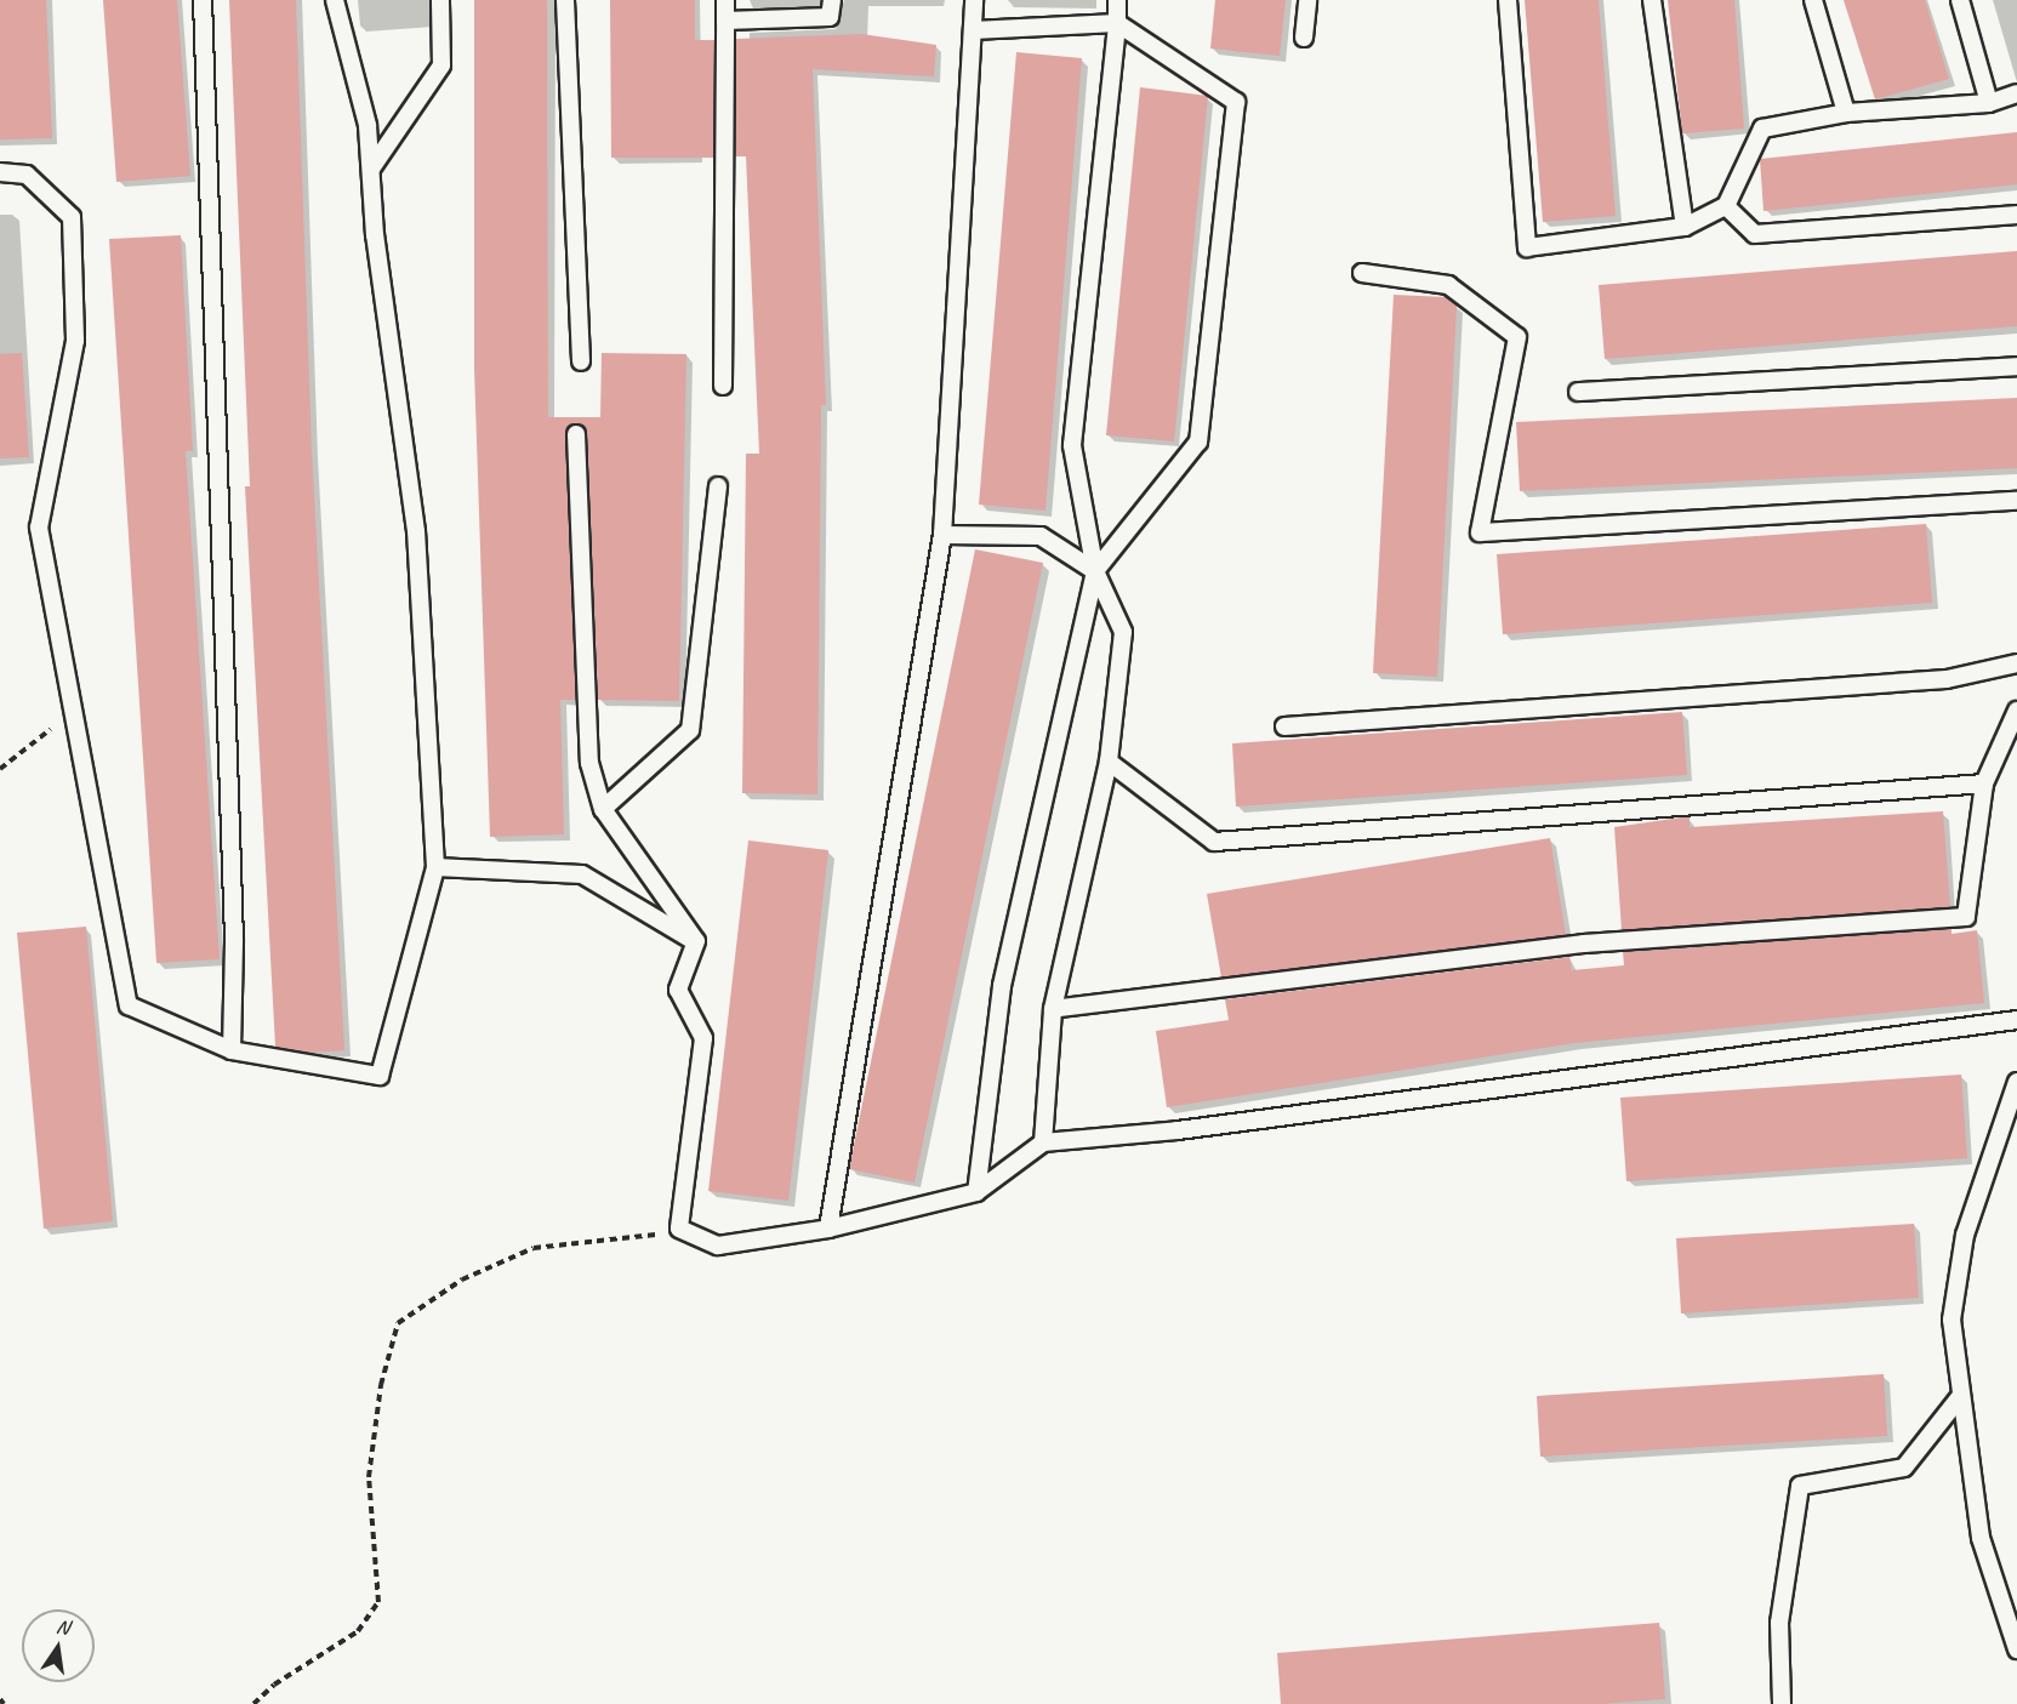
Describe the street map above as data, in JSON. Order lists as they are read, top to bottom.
{
  "north": "top"
}
